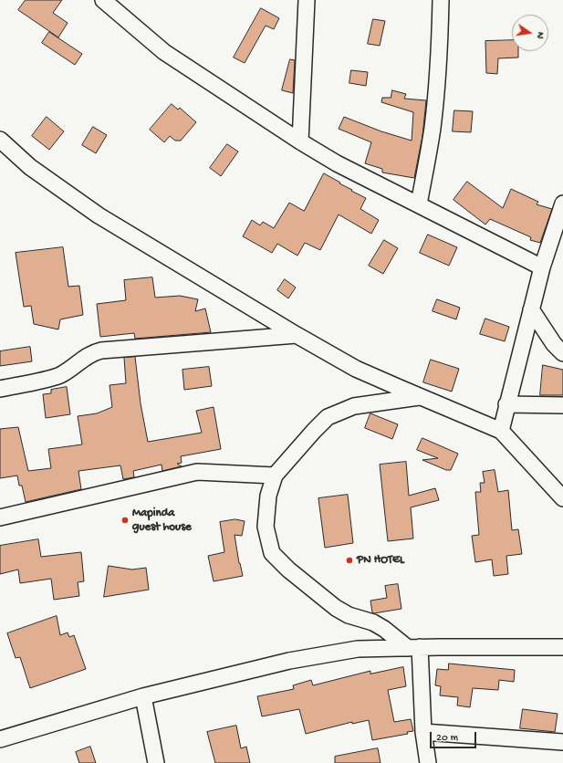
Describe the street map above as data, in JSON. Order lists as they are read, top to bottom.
{
  "places": ["Mapinda guest house", "PN HOTEL"],
  "scale_bar": "20 m",
  "north": "right"
}
